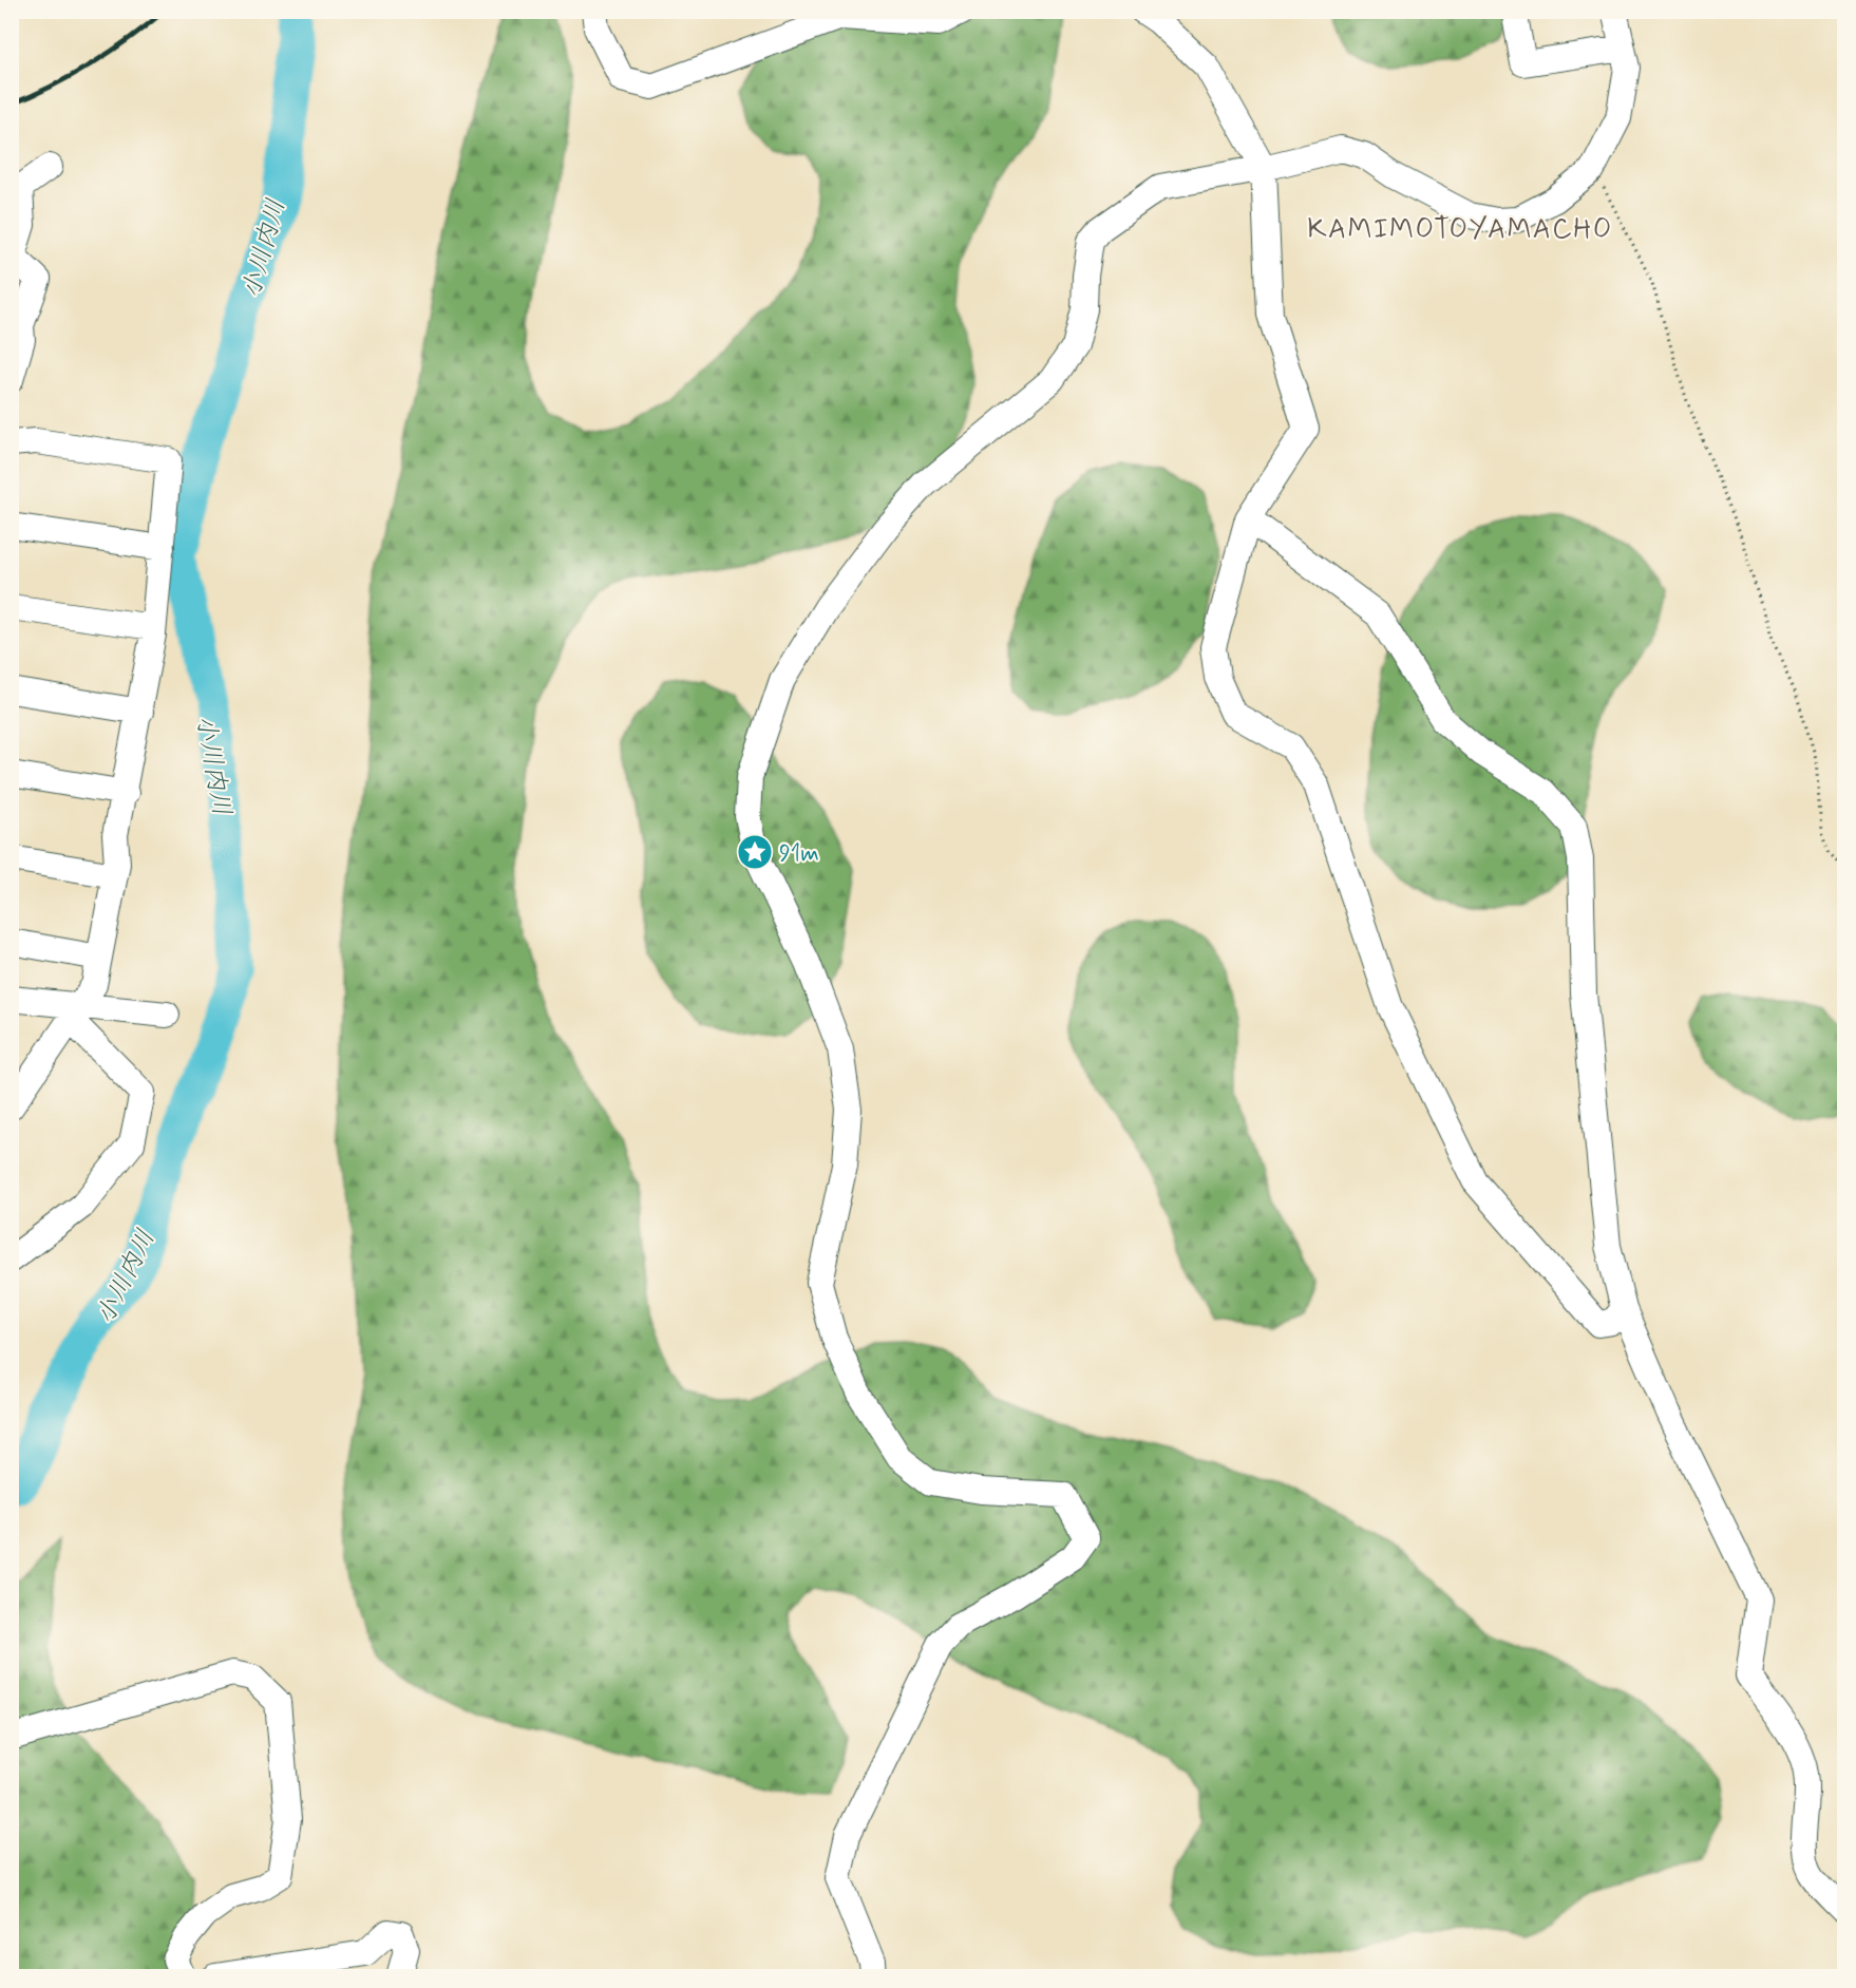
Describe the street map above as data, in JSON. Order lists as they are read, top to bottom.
{
  "districts": ["KAMIMOTOYAMACHO"],
  "water": ["小川内川"],
  "places": {
    "place": ["91m"]
  }
}
